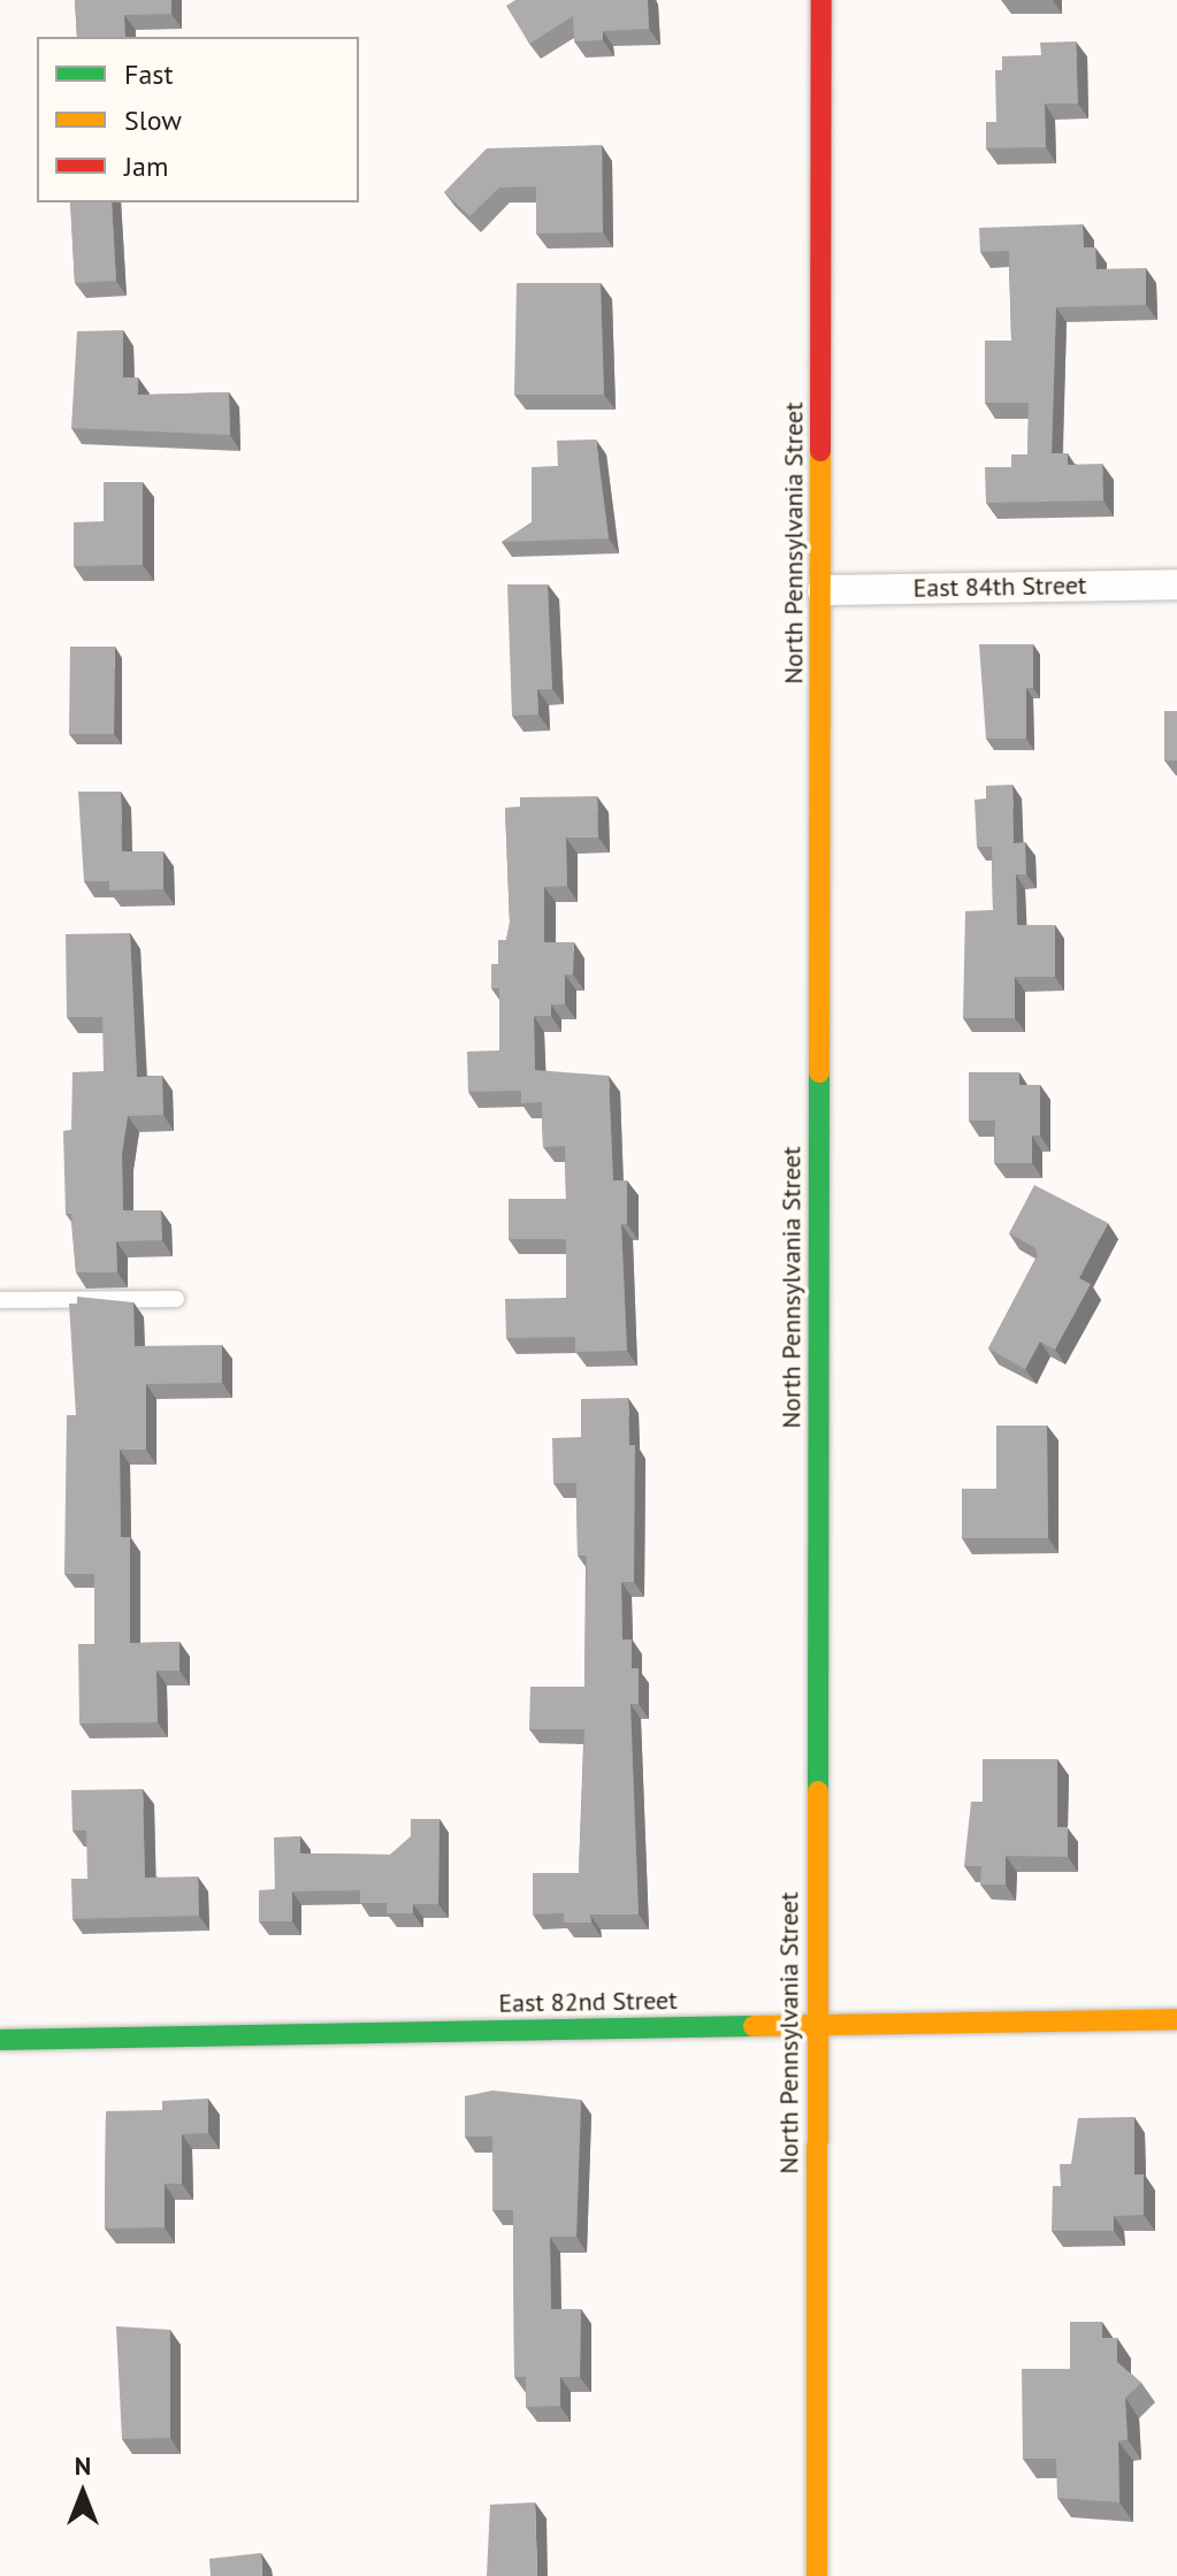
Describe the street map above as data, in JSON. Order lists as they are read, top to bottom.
{
  "streets": {
    "street": ["North Pennsylvania Street", "East 84th Street", "East 82nd Street"]
  },
  "crossings": [
    ["North Pennsylvania Street", "East 84th Street"],
    ["North Pennsylvania Street", "East 82nd Street"]
  ],
  "legend": ["Fast", "Slow", "Jam"],
  "north": "top"
}
